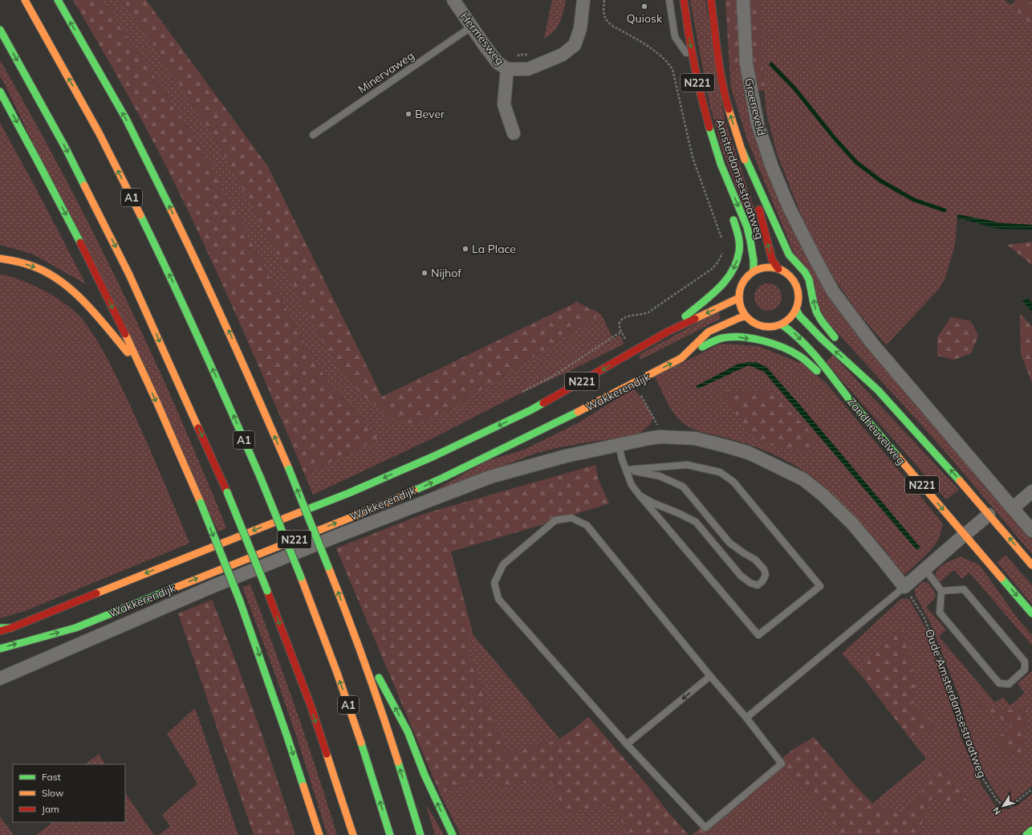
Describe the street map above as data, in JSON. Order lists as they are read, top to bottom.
{
  "streets": {
    "main road": [
      "N221",
      "Amsterdamsestraatweg",
      "A1",
      "Wakkerendijk",
      "Zandheuvelweg"
    ],
    "street": ["Hermesweg", "Groeneveld"],
    "lane": ["Minervaweg"],
    "path": ["Oude Amsterdamsestraatweg"]
  },
  "crossings": [
    ["Hermesweg", "Minervaweg"],
    ["N221", "Amsterdamsestraatweg"],
    ["N221", "Wakkerendijk"],
    ["N221", "Zandheuvelweg"],
    ["Amsterdamsestraatweg", "Wakkerendijk"],
    ["Amsterdamsestraatweg", "Zandheuvelweg"],
    ["Wakkerendijk", "Zandheuvelweg"]
  ],
  "places": [
    "Quiosk",
    "Bever",
    "La Place",
    "Nijhof"
  ],
  "legend": ["Fast", "Slow", "Jam"],
  "north": "bottom left"
}
